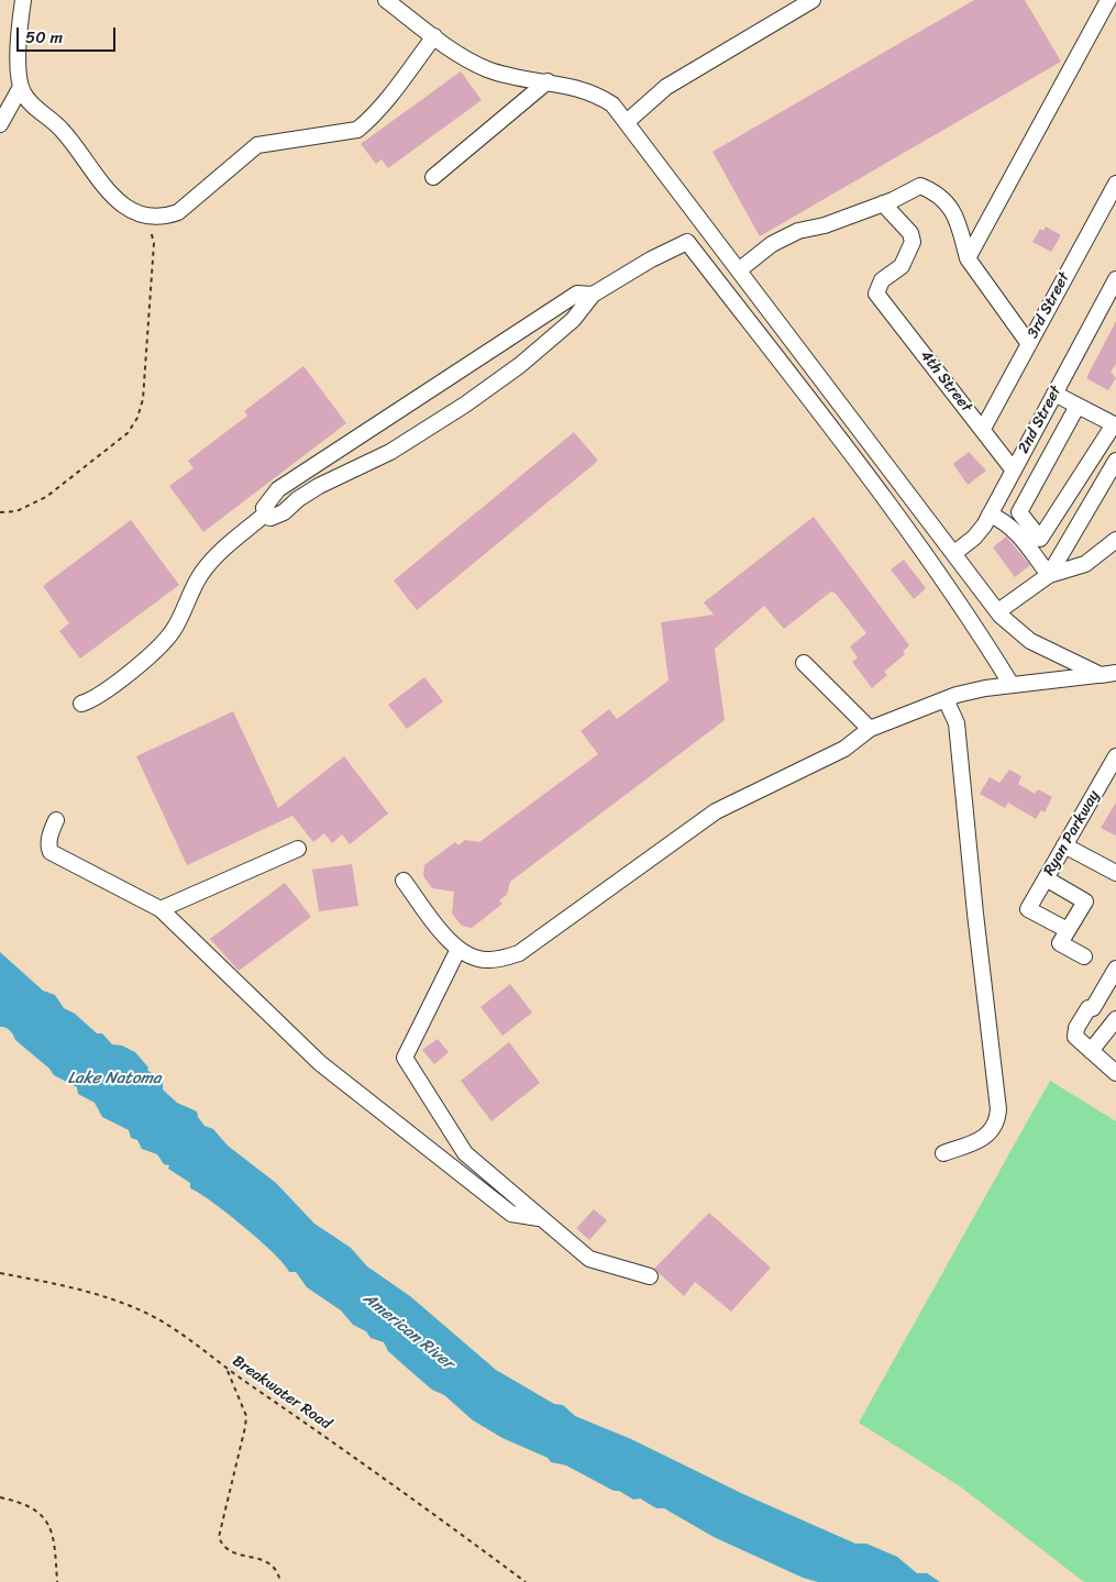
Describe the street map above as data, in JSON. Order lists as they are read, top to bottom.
{
  "streets": {
    "street": [
      "3rd Street",
      "4th Street",
      "2nd Street",
      "Ryan Parkway"
    ],
    "path": ["Breakwater Road"]
  },
  "crossings": [
    ["3rd Street", "4th Street"],
    ["4th Street", "2nd Street"]
  ],
  "water": ["Lake Natoma", "American River"],
  "scale_bar": "50 m"
}
